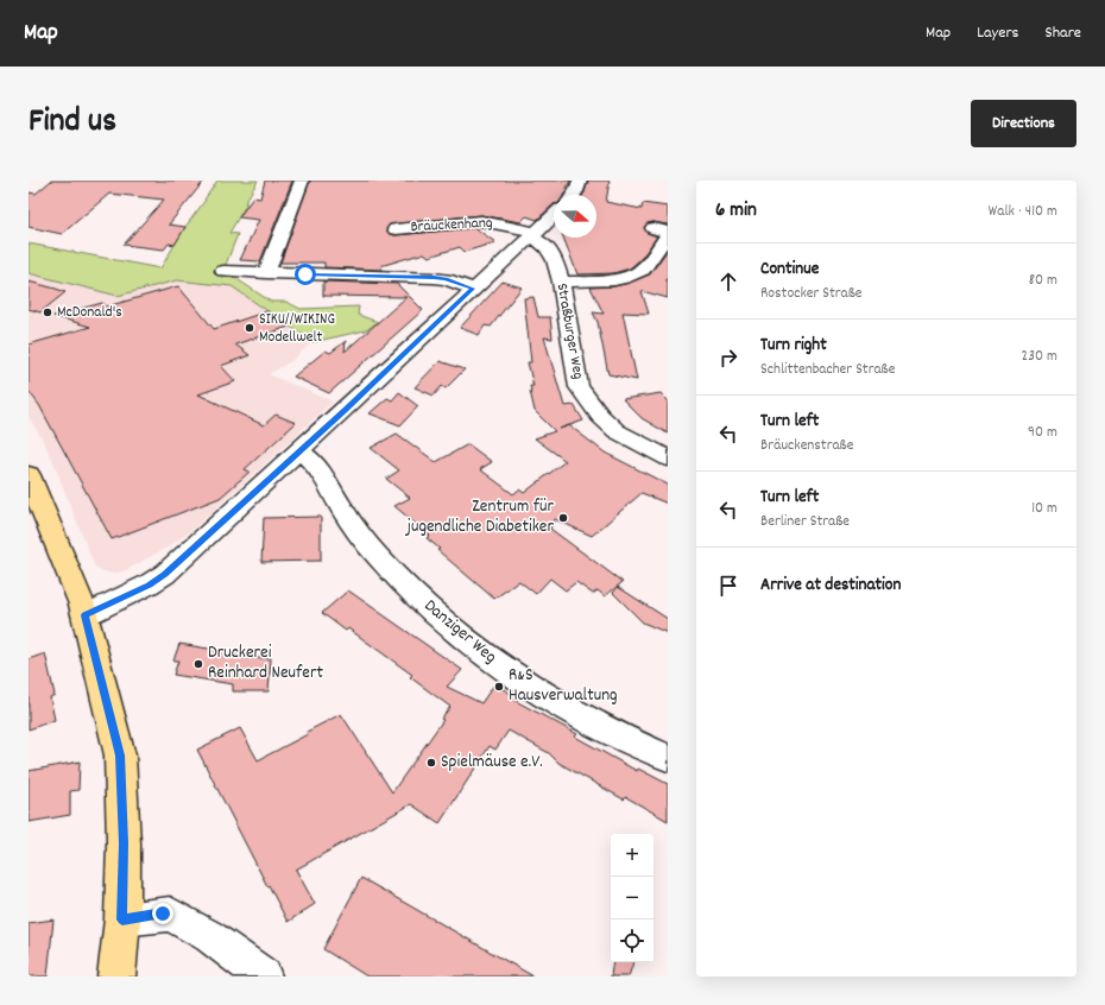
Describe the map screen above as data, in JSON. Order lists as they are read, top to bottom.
{
  "streets": {
    "street": ["Bräuckenhang", "Straßburger Weg", "Danziger Weg"]
  },
  "crossings": [
    ["Bräuckenhang", "Straßburger Weg"]
  ],
  "places": [
    "McDonald's",
    "SIKU//WIKING Modellwelt",
    "Zentrum für jugendliche Diabetiker",
    "Druckerei Reinhard Neufert",
    "R&S Hausverwaltung",
    "Spielmäuse e.V."
  ],
  "north": "right",
  "page": {
    "header": "Map",
    "nav": ["Map", "Layers", "Share"],
    "title": "Find us",
    "buttons": "Directions",
    "heading": ["6 min", "Walk · 410 m"],
    "list": [
      ["Continue", "Rostocker Straße", "80 m"],
      ["Turn right", "Schlittenbacher Straße", "230 m"],
      ["Turn left", "Bräuckenstraße", "90 m"],
      ["Turn left", "Berliner Straße", "10 m"],
      "Arrive at destination"
    ],
    "map_buttons": ["+", "−"]
  }
}
